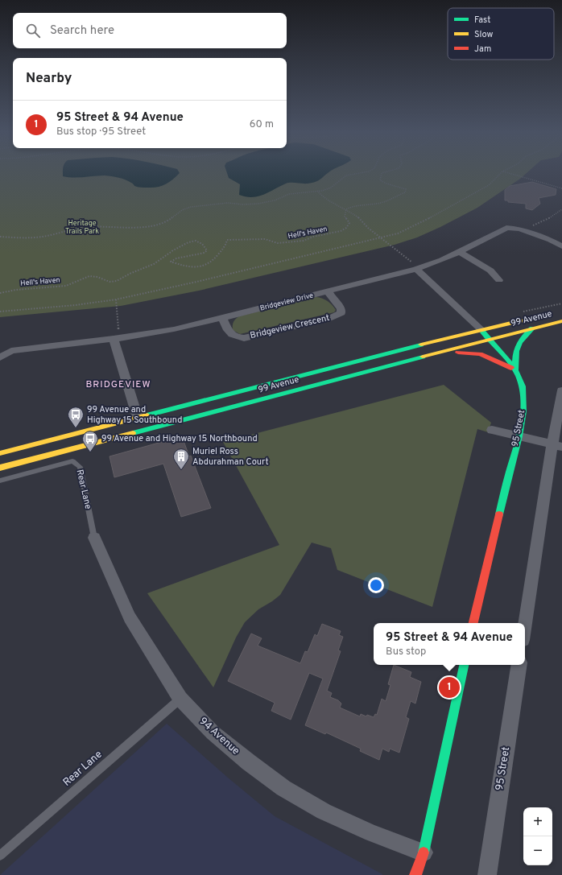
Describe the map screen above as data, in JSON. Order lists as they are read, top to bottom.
{
  "streets": {
    "main road": ["99 Avenue", "95 Street"],
    "street": ["Bridgeview Drive", "Bridgeview Crescent", "94 Avenue"],
    "lane": ["Rear Lane"],
    "path": ["Hell's Haven"]
  },
  "crossings": [
    ["Bridgeview Drive", "Bridgeview Crescent"],
    ["Bridgeview Drive", "95 Street"],
    ["99 Avenue", "95 Street"],
    ["Rear Lane", "94 Avenue"]
  ],
  "districts": ["BRIDGEVIEW"],
  "parks": ["Heritage Trails Park"],
  "places": {
    "bus stop": ["99 Avenue and Highway 15 Southbound", "99 Avenue and Highway 15 Northbound"],
    "building": ["Muriel Ross Abdurahman Court"]
  },
  "legend": ["Fast", "Slow", "Jam"],
  "page": {
    "search": "Search here",
    "heading": "Nearby",
    "list": [
      {
        "mark": "1",
        "name": "95 Street & 94 Avenue",
        "note": "Bus stop · 95 Street",
        "value": "60 m"
      }
    ],
    "popup": ["95 Street & 94 Avenue", "Bus stop"],
    "pins": "1",
    "map_buttons": ["+", "−"]
  }
}
